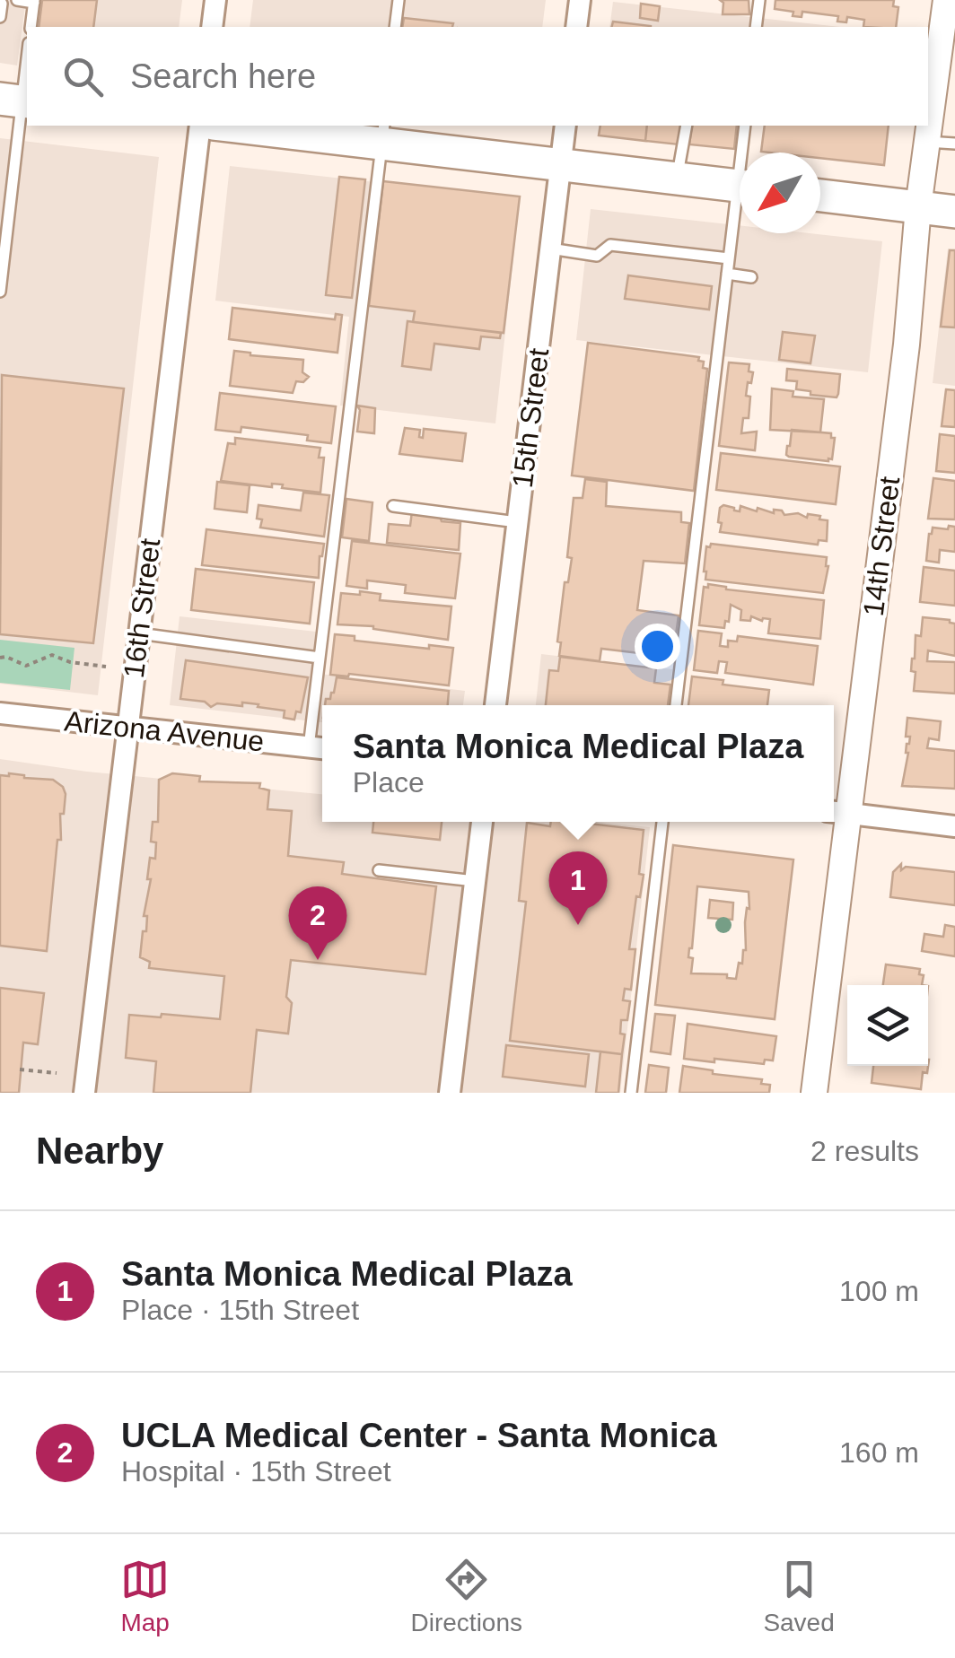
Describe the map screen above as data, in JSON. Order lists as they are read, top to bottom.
{
  "streets": {
    "street": [
      "15th Street",
      "14th Street",
      "16th Street",
      "Arizona Avenue"
    ]
  },
  "crossings": [
    ["16th Street", "Arizona Avenue"]
  ],
  "north": "bottom left",
  "page": {
    "search": "Search here",
    "popup": ["Santa Monica Medical Plaza", "Place"],
    "pins": ["1", "2"],
    "heading": ["Nearby", "2 results"],
    "list": [
      {
        "mark": "1",
        "name": "Santa Monica Medical Plaza",
        "note": "Place · 15th Street",
        "value": "100 m"
      },
      {
        "mark": "2",
        "name": "UCLA Medical Center - Santa Monica",
        "note": "Hospital · 15th Street",
        "value": "160 m"
      }
    ],
    "nav": ["Map", "Directions", "Saved"]
  }
}
